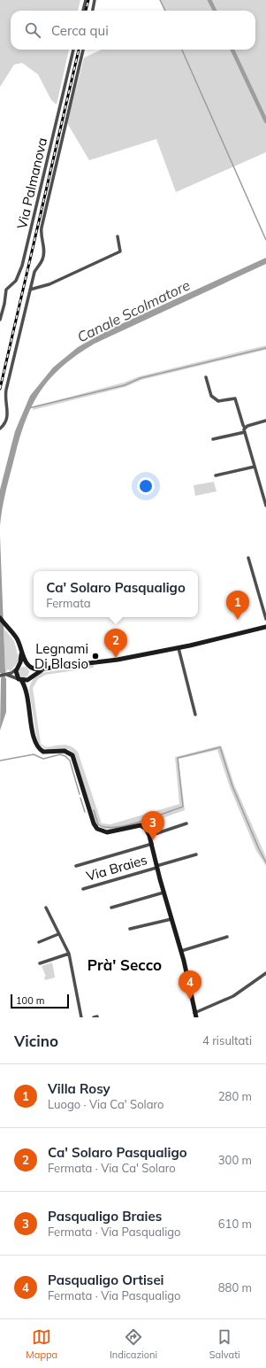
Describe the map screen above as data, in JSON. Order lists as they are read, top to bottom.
{
  "streets": {
    "street": ["Via Palmanova", "Via Braies"]
  },
  "districts": ["Prà' Secco"],
  "water": ["Canale Scolmatore"],
  "places": ["Legnami Di Blasio"],
  "scale_bar": "100 m",
  "page": {
    "search": "Cerca qui",
    "popup": ["Ca' Solaro Pasqualigo", "Fermata"],
    "pins": [
      "1",
      "2",
      "3",
      "4"
    ],
    "scale": "100 m",
    "heading": ["Vicino", "4 risultati"],
    "list": [
      {
        "mark": "1",
        "name": "Villa Rosy",
        "note": "Luogo · Via Ca' Solaro",
        "value": "280 m"
      },
      {
        "mark": "2",
        "name": "Ca' Solaro Pasqualigo",
        "note": "Fermata · Via Ca' Solaro",
        "value": "300 m"
      },
      {
        "mark": "3",
        "name": "Pasqualigo Braies",
        "note": "Fermata · Via Pasqualigo",
        "value": "610 m"
      },
      {
        "mark": "4",
        "name": "Pasqualigo Ortisei",
        "note": "Fermata · Via Pasqualigo",
        "value": "880 m"
      }
    ],
    "nav": ["Mappa", "Indicazioni", "Salvati"]
  }
}
